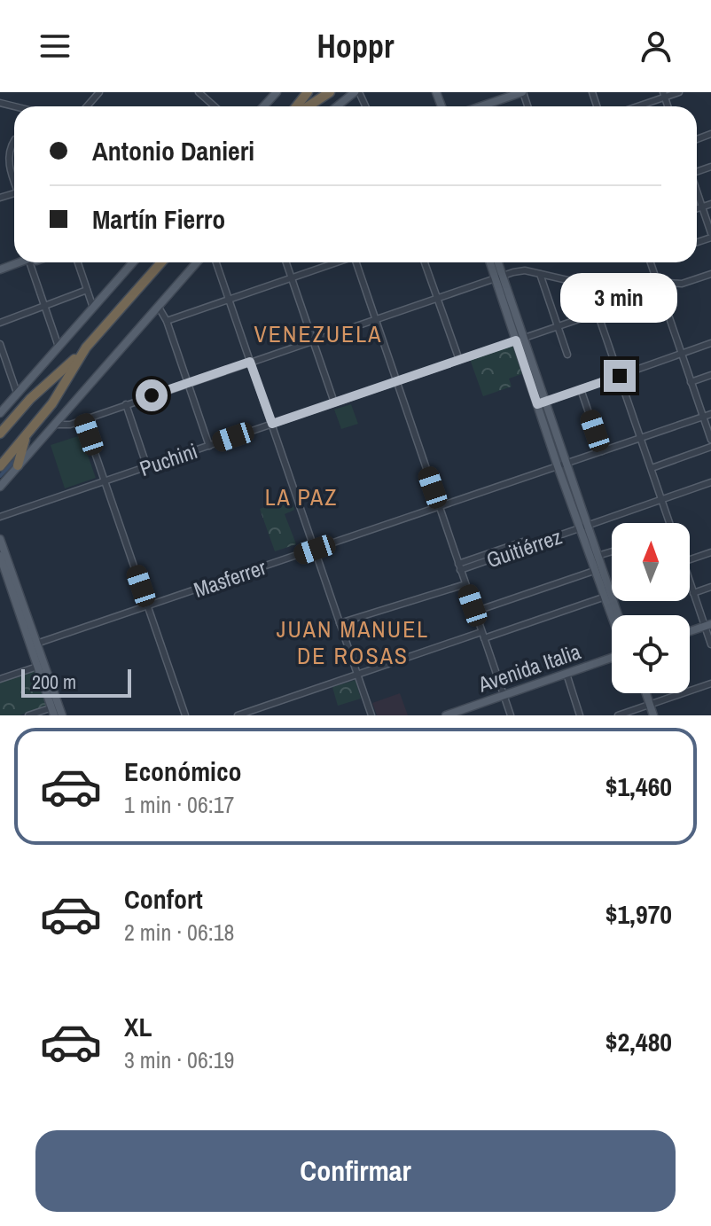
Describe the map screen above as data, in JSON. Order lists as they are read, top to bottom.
{
  "streets": {
    "main road": ["Avenida Italia"],
    "street": ["Puchini", "Guitiérrez", "Masferrer"]
  },
  "districts": ["VENEZUELA", "LA PAZ", "JUAN MANUEL DE ROSAS"],
  "scale_bar": "200 m",
  "north": "top",
  "page": {
    "header": "Hoppr",
    "banner": ["Antonio Danieri", "Martín Fierro"],
    "bubble": "3 min",
    "scale": "200 m",
    "list": [
      {
        "name": "Económico",
        "note": "1 min · 06:17",
        "value": "$1,460"
      },
      {
        "name": "Confort",
        "note": "2 min · 06:18",
        "value": "$1,970"
      },
      {
        "name": "XL",
        "note": "3 min · 06:19",
        "value": "$2,480"
      }
    ],
    "buttons": "Confirmar"
  }
}
